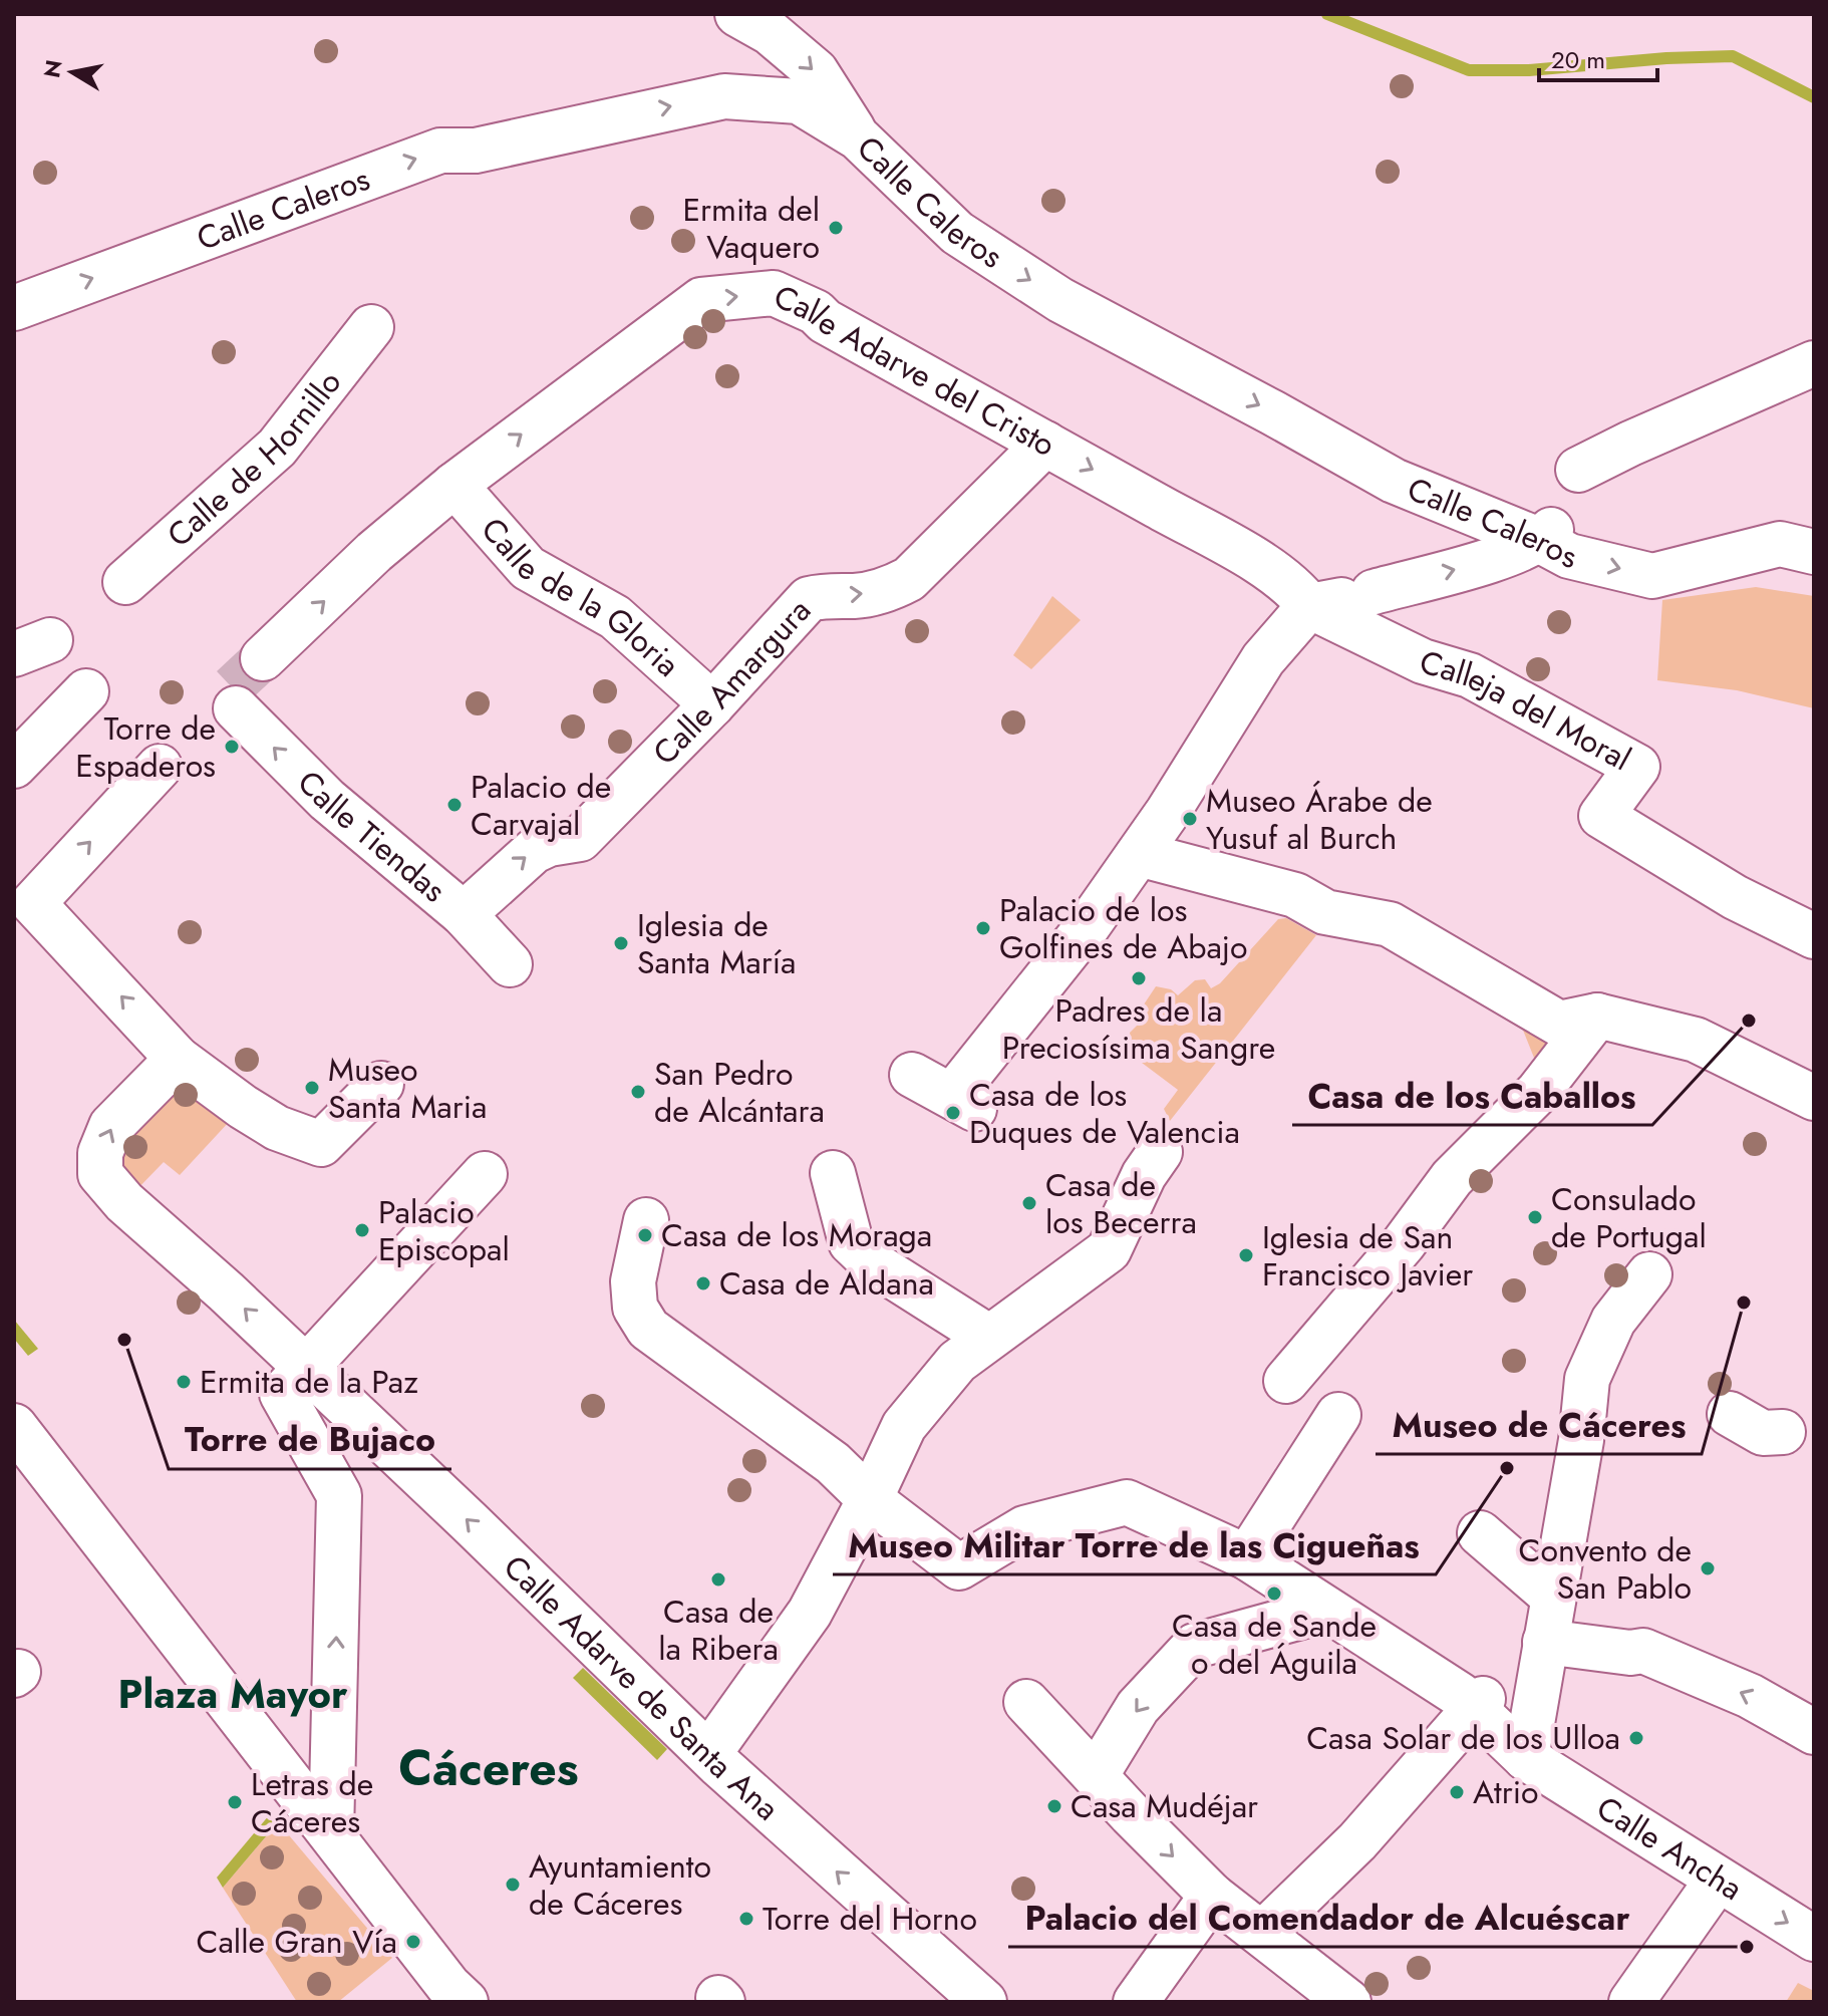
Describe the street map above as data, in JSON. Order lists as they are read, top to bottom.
{
  "streets": {
    "street": [
      "Calle Caleros",
      "Calle Adarve del Cristo",
      "Calle de Hornillo",
      "Calle de la Gloria",
      "Calle Amargura",
      "Calleja del Moral",
      "Calle Tiendas",
      "Calle Adarve de Santa Ana",
      "Calle Ancha"
    ]
  },
  "crossings": [
    ["Calle Adarve del Cristo", "Calle de la Gloria"],
    ["Calle Adarve del Cristo", "Calle Amargura"],
    ["Calle Adarve del Cristo", "Calleja del Moral"],
    ["Calle de la Gloria", "Calle Amargura"],
    ["Calle Amargura", "Calle Tiendas"]
  ],
  "one_way": [
    "Calle Caleros",
    "Calle Adarve del Cristo",
    "Calle Amargura",
    "Calle Tiendas"
  ],
  "districts": ["Plaza Mayor", "Cáceres"],
  "places": [
    "Ermita del Vaquero",
    "Torre de Espaderos",
    "Palacio de Carvajal",
    "Museo Árabe de Yusuf al Burch",
    "Palacio de los Golfines de Abajo",
    "Iglesia de Santa María",
    "Padres de la Preciosísima Sangre",
    "Casa de los Caballos",
    "Museo Santa Maria",
    "San Pedro de Alcántara",
    "Casa de los Duques de Valencia",
    "Casa de los Becerra",
    "Consulado de Portugal",
    "Palacio Episcopal",
    "Casa de los Moraga",
    "Iglesia de San Francisco Javier",
    "Casa de Aldana",
    "Museo de Cáceres",
    "Torre de Bujaco",
    "Ermita de la Paz",
    "Museo Militar Torre de las Cigueñas",
    "Convento de San Pablo",
    "Casa de la Ribera",
    "Casa de Sande o del Águila",
    "Casa Solar de los Ulloa",
    "Atrio",
    "Letras de Cáceres",
    "Casa Mudéjar",
    "Ayuntamiento de Cáceres",
    "Torre del Horno",
    "Calle Gran Vía",
    "Palacio del Comendador de Alcuéscar"
  ],
  "scale_bar": "20 m",
  "north": "left"
}
